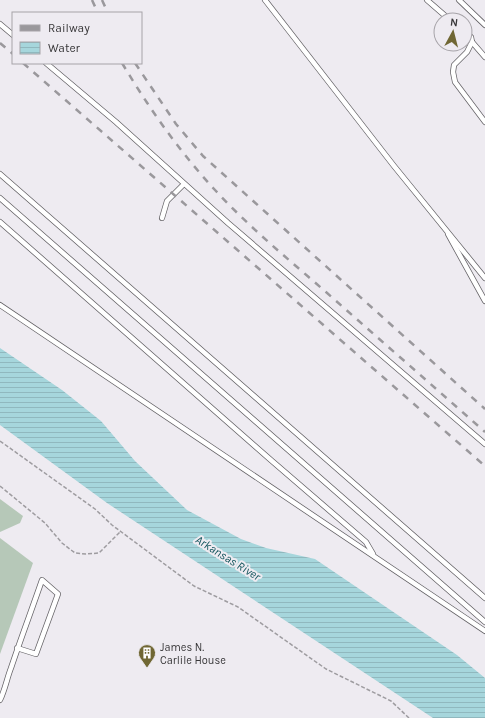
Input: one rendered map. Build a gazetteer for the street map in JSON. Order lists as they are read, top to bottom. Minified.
{"water":["Arkansas River"],"places":{"building":["James N. Carlile House"]},"legend":["Railway","Water"],"north":"top"}
